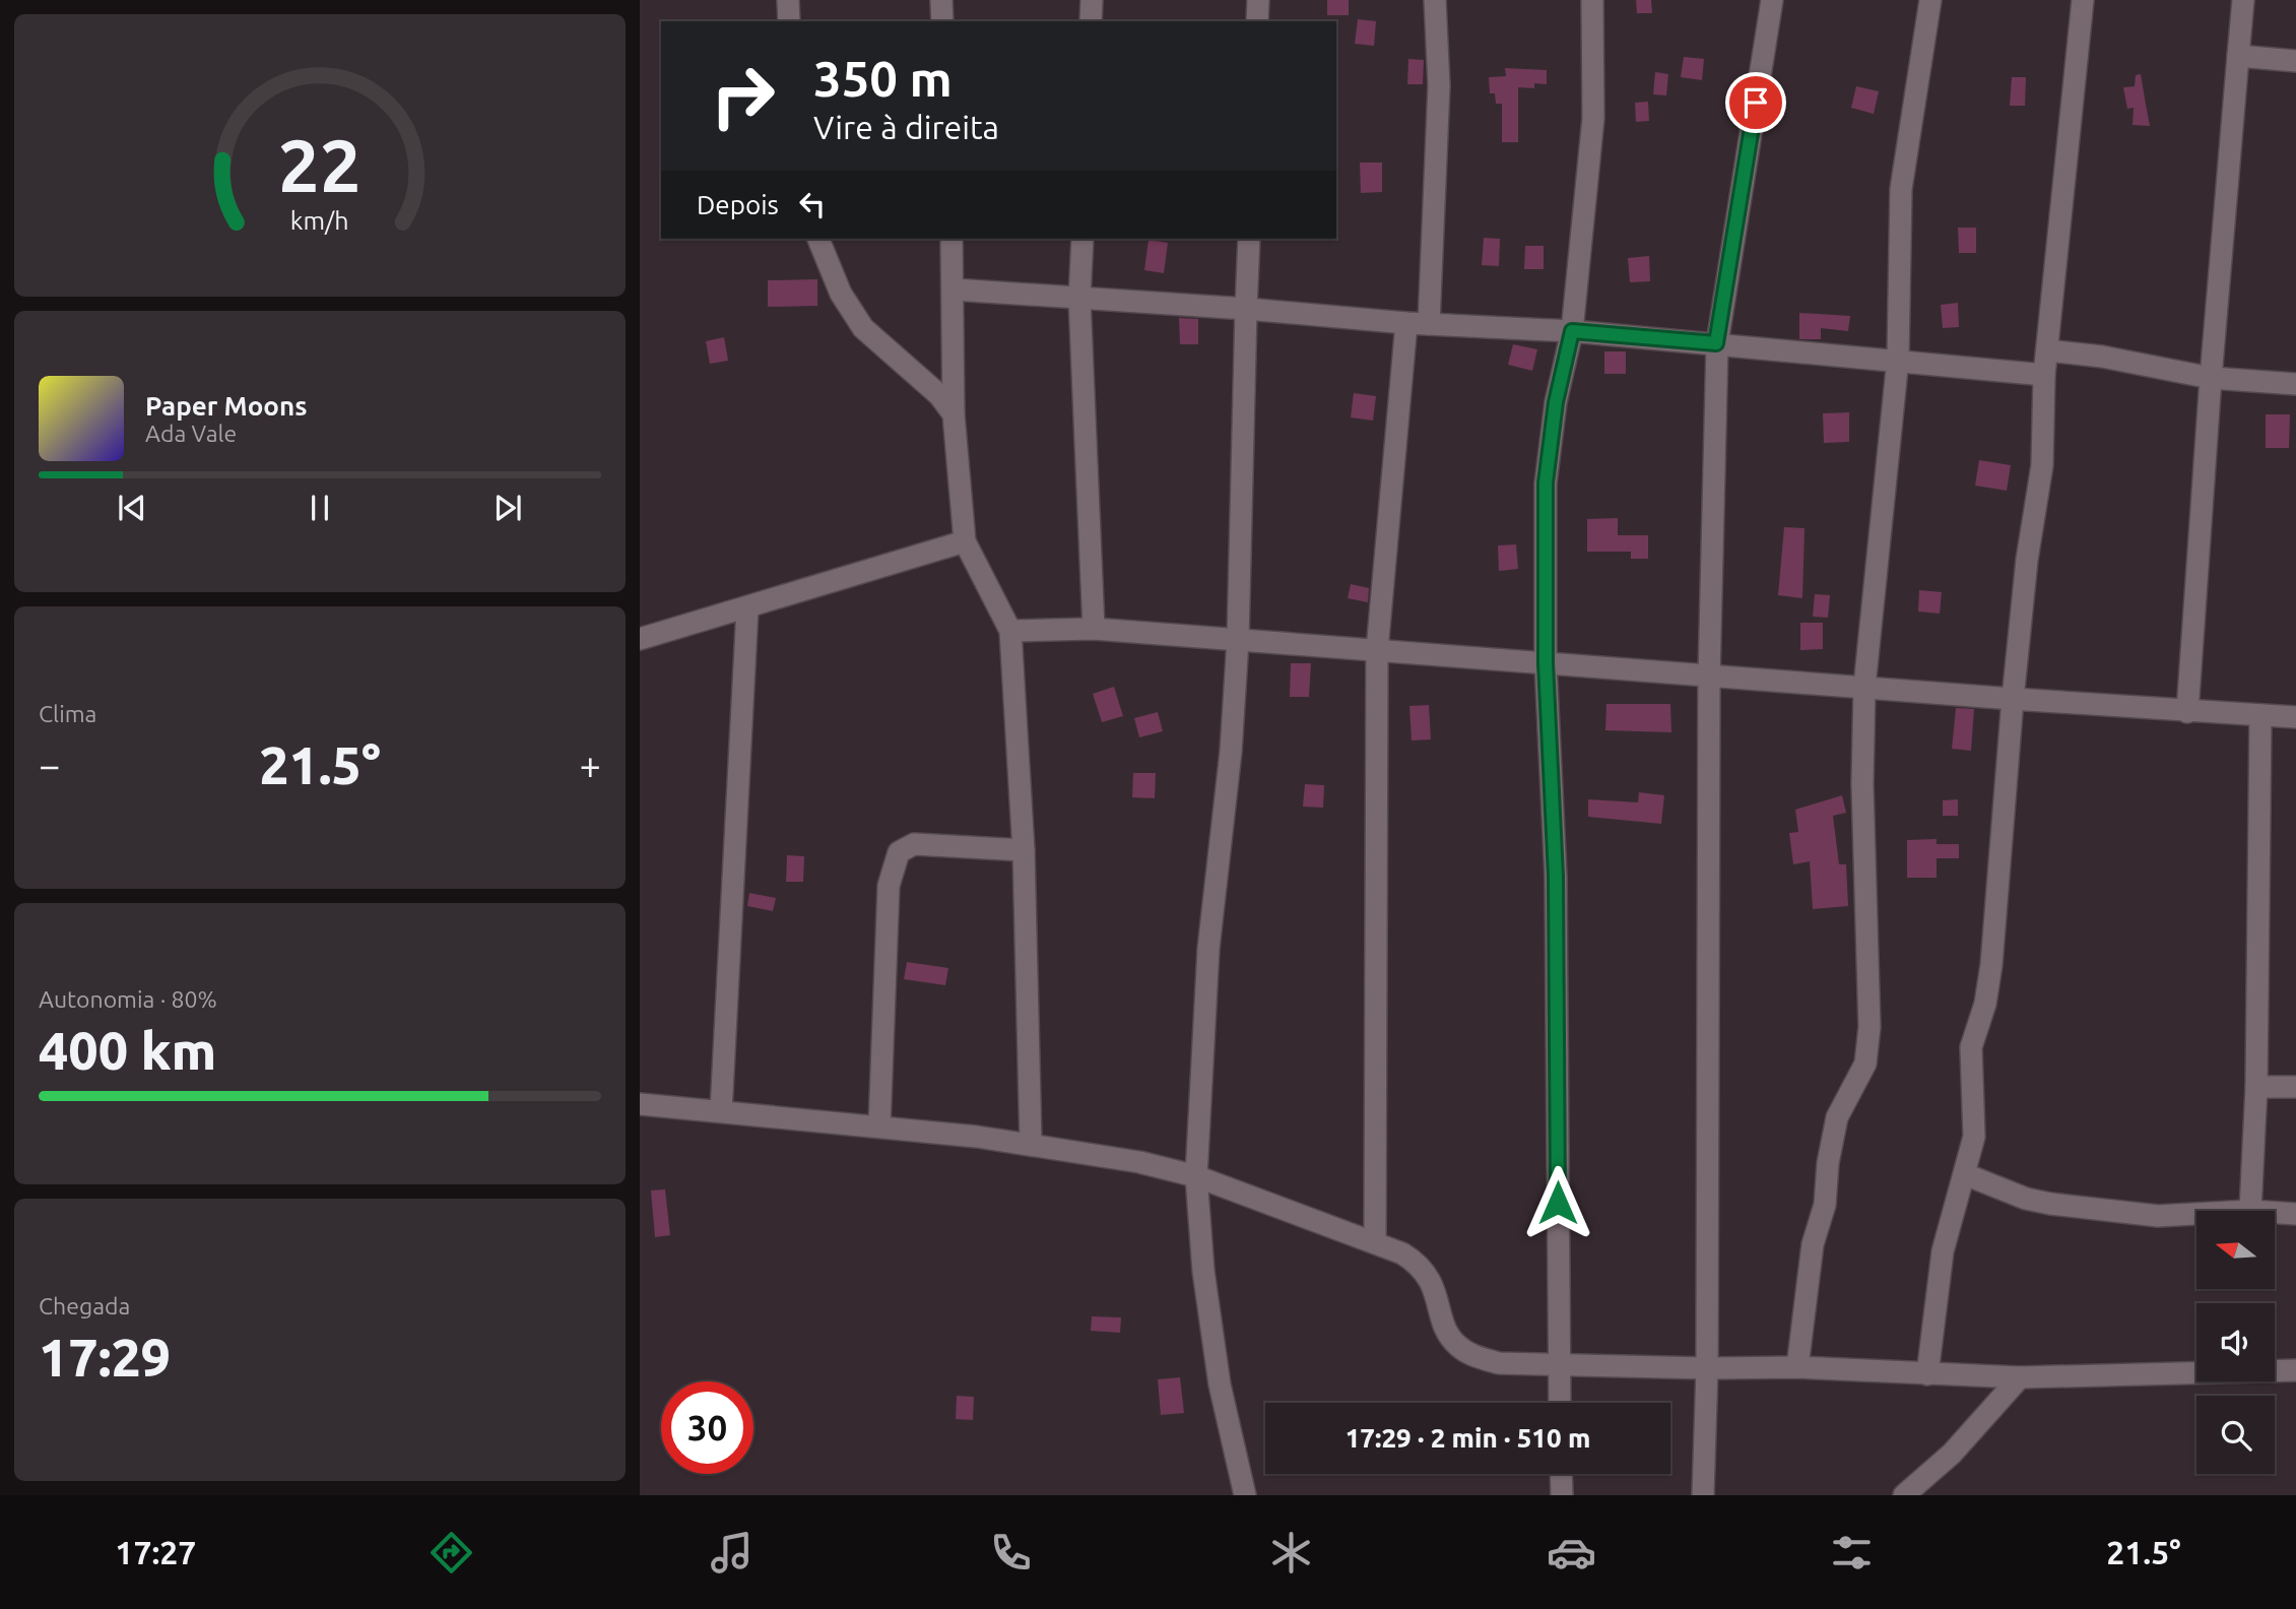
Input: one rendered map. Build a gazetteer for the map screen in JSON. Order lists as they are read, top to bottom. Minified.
{"north":"left","page":{"turn":["350 m","Vire à direita"],"then":"Depois","song":["Paper Moons","Ada Vale"],"tile":["Clima",["Autonomia · 80%","400 km"],["Chegada","17:29"]],"heat":["−","21.5°","+"],"limit":"30","trip":"17:29 · 2 min · 510 m","tabs":["17:27","21.5°"],"gauge":["22","km/h"]}}
